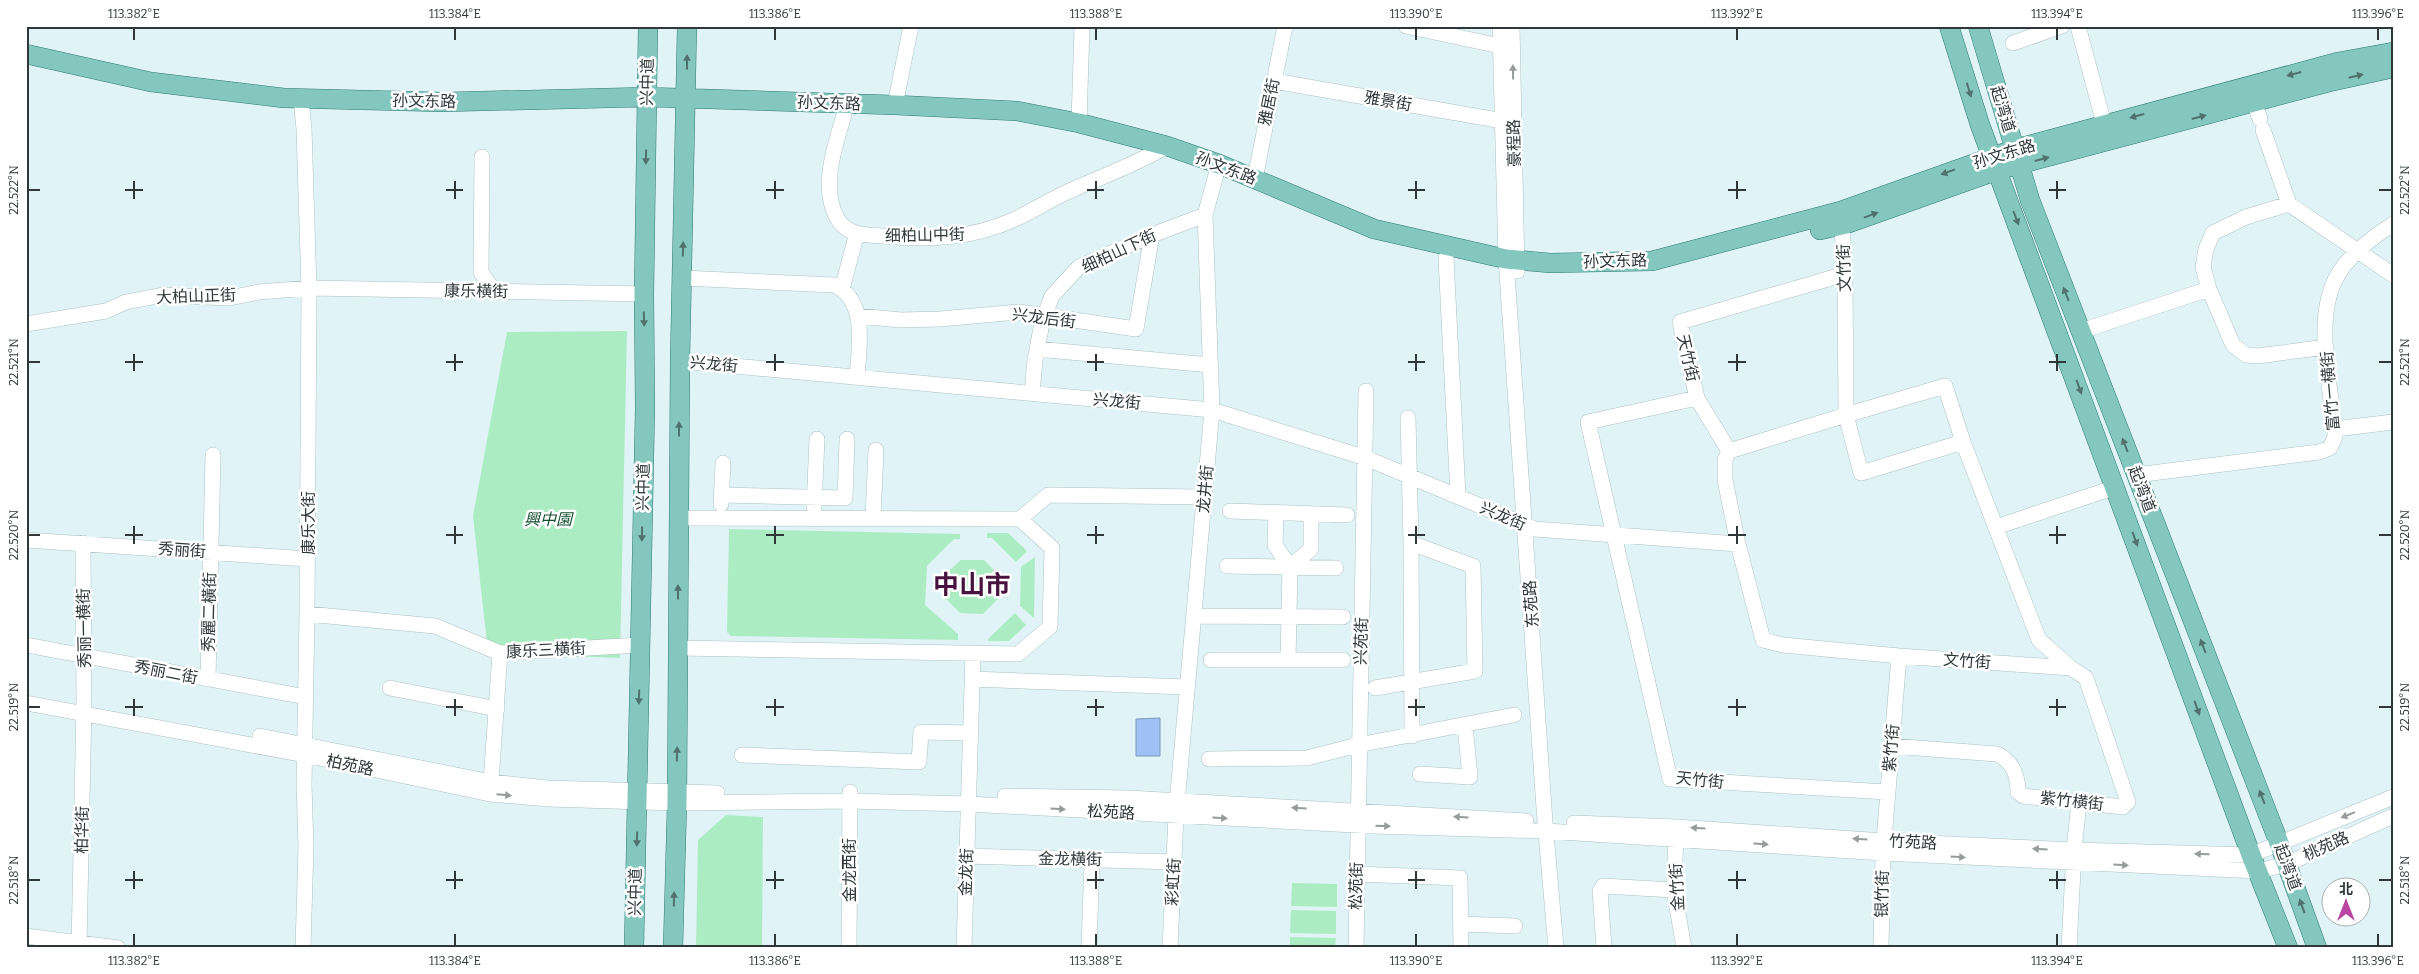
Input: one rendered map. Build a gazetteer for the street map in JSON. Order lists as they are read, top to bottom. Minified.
{"streets":{"main road":["兴中道","孙文东路","起湾道"],"street":["雅景街","雅居街","豪程路","细柏山中街","细柏山下街","文竹街","康乐横街","大柏山正街","兴龙后街","天竹街","兴龙街","富竹一横街","龙井街","康乐大街","秀丽街","东苑路","秀麗二橫街","秀丽一横街","兴苑街","康乐三横街","秀丽二街","紫竹街","柏苑路","紫竹横街","松苑路","柏华街","竹苑路","桃苑路","金龙横街","金龙西街","金龙街","彩虹街","松苑街","金竹街","银竹街"]},"crossings":[["兴中道","孙文东路"],["兴中道","康乐横街"],["兴中道","康乐三横街"],["兴中道","柏苑路"],["孙文东路","雅居街"],["孙文东路","起湾道"],["孙文东路","豪程路"],["孙文东路","细柏山中街"],["孙文东路","文竹街"],["孙文东路","龙井街"],["孙文东路","康乐大街"],["孙文东路","东苑路"],["雅景街","雅居街"],["雅景街","豪程路"],["起湾道","富竹一横街"],["起湾道","竹苑路"],["起湾道","桃苑路"],["豪程路","东苑路"],["细柏山下街","兴龙后街"],["细柏山下街","兴龙街"],["细柏山下街","龙井街"],["文竹街","天竹街"],["文竹街","紫竹街"],["文竹街","紫竹横街"],["康乐横街","大柏山正街"],["康乐横街","康乐大街"],["大柏山正街","康乐大街"],["天竹街","紫竹街"],["兴龙街","龙井街"],["兴龙街","东苑路"],["兴龙街","兴苑街"],["龙井街","松苑路"],["龙井街","彩虹街"],["康乐大街","秀丽街"],["康乐大街","康乐三横街"],["康乐大街","秀丽二街"],["康乐大街","柏苑路"],["秀丽街","秀麗二橫街"],["秀丽街","秀丽一横街"],["东苑路","松苑路"],["东苑路","竹苑路"],["秀麗二橫街","秀丽二街"],["秀丽一横街","秀丽二街"],["秀丽一横街","柏苑路"],["秀丽一横街","柏华街"],["兴苑街","松苑路"],["兴苑街","松苑街"],["紫竹街","紫竹横街"],["紫竹街","竹苑路"],["紫竹街","银竹街"],["柏苑路","松苑路"],["柏苑路","柏华街"],["松苑路","竹苑路"],["松苑路","金龙西街"],["松苑路","金龙街"],["松苑路","彩虹街"],["松苑路","松苑街"],["竹苑路","桃苑路"],["竹苑路","金竹街"],["竹苑路","银竹街"],["金龙横街","金龙街"],["金龙横街","彩虹街"]],"districts":["中山市"],"parks":["興中園"],"north":"top","coordinates":["113.382°E","113.384°E","113.386°E","113.388°E","113.390°E","113.392°E","113.394°E","113.396°E","22.522°N","22.521°N","22.520°N","22.519°N","22.518°N"]}
